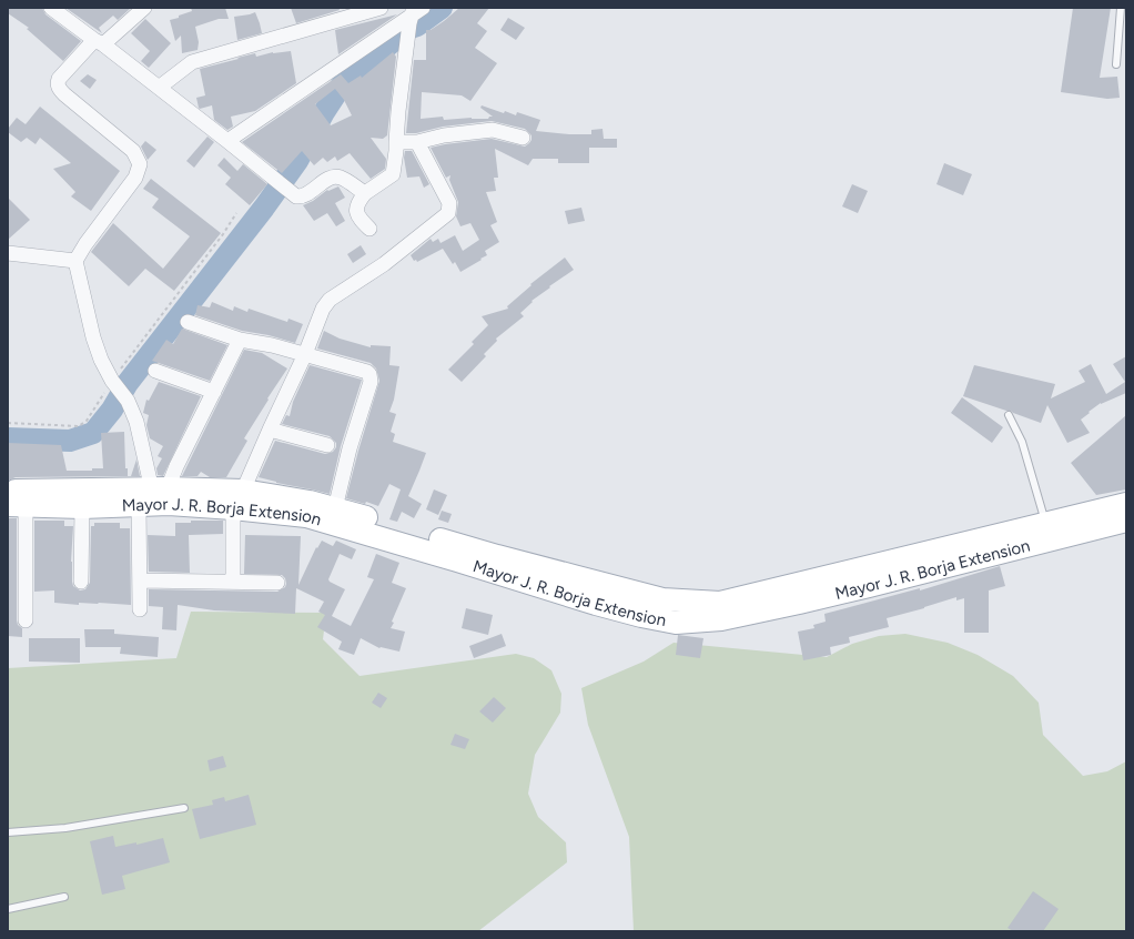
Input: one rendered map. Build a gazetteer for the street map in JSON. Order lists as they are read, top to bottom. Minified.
{"streets":{"main road":["Mayor J. R. Borja Extension"]}}
